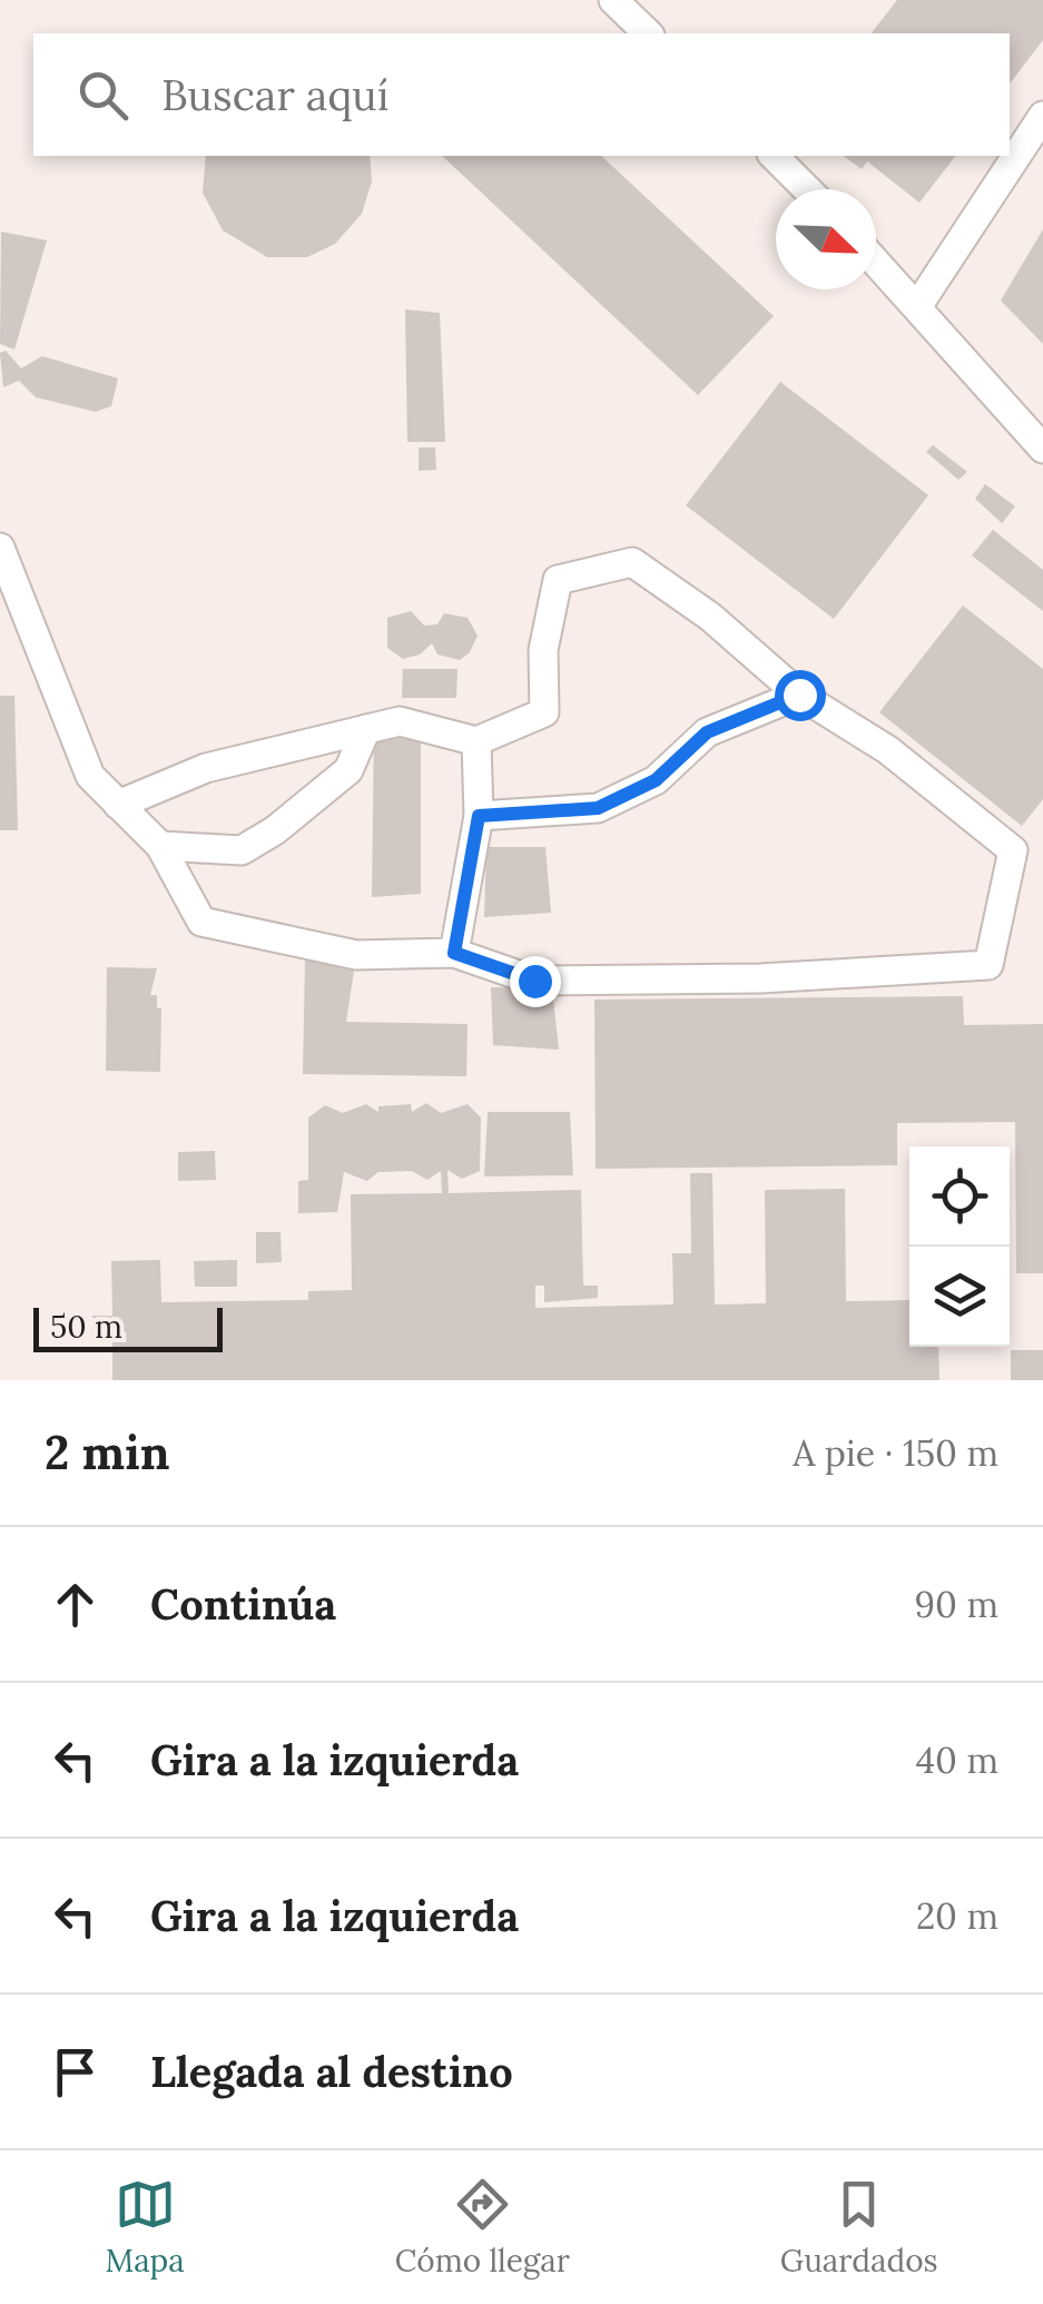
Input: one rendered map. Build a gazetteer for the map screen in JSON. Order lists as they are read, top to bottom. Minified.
{"scale_bar":"50 m","north":"bottom right","page":{"search":"Buscar aquí","scale":"50 m","heading":["2 min","A pie · 150 m"],"list":[["Continúa","90 m"],["Gira a la izquierda","40 m"],["Gira a la izquierda","20 m"],"Llegada al destino"],"nav":["Mapa","Cómo llegar","Guardados"]}}
